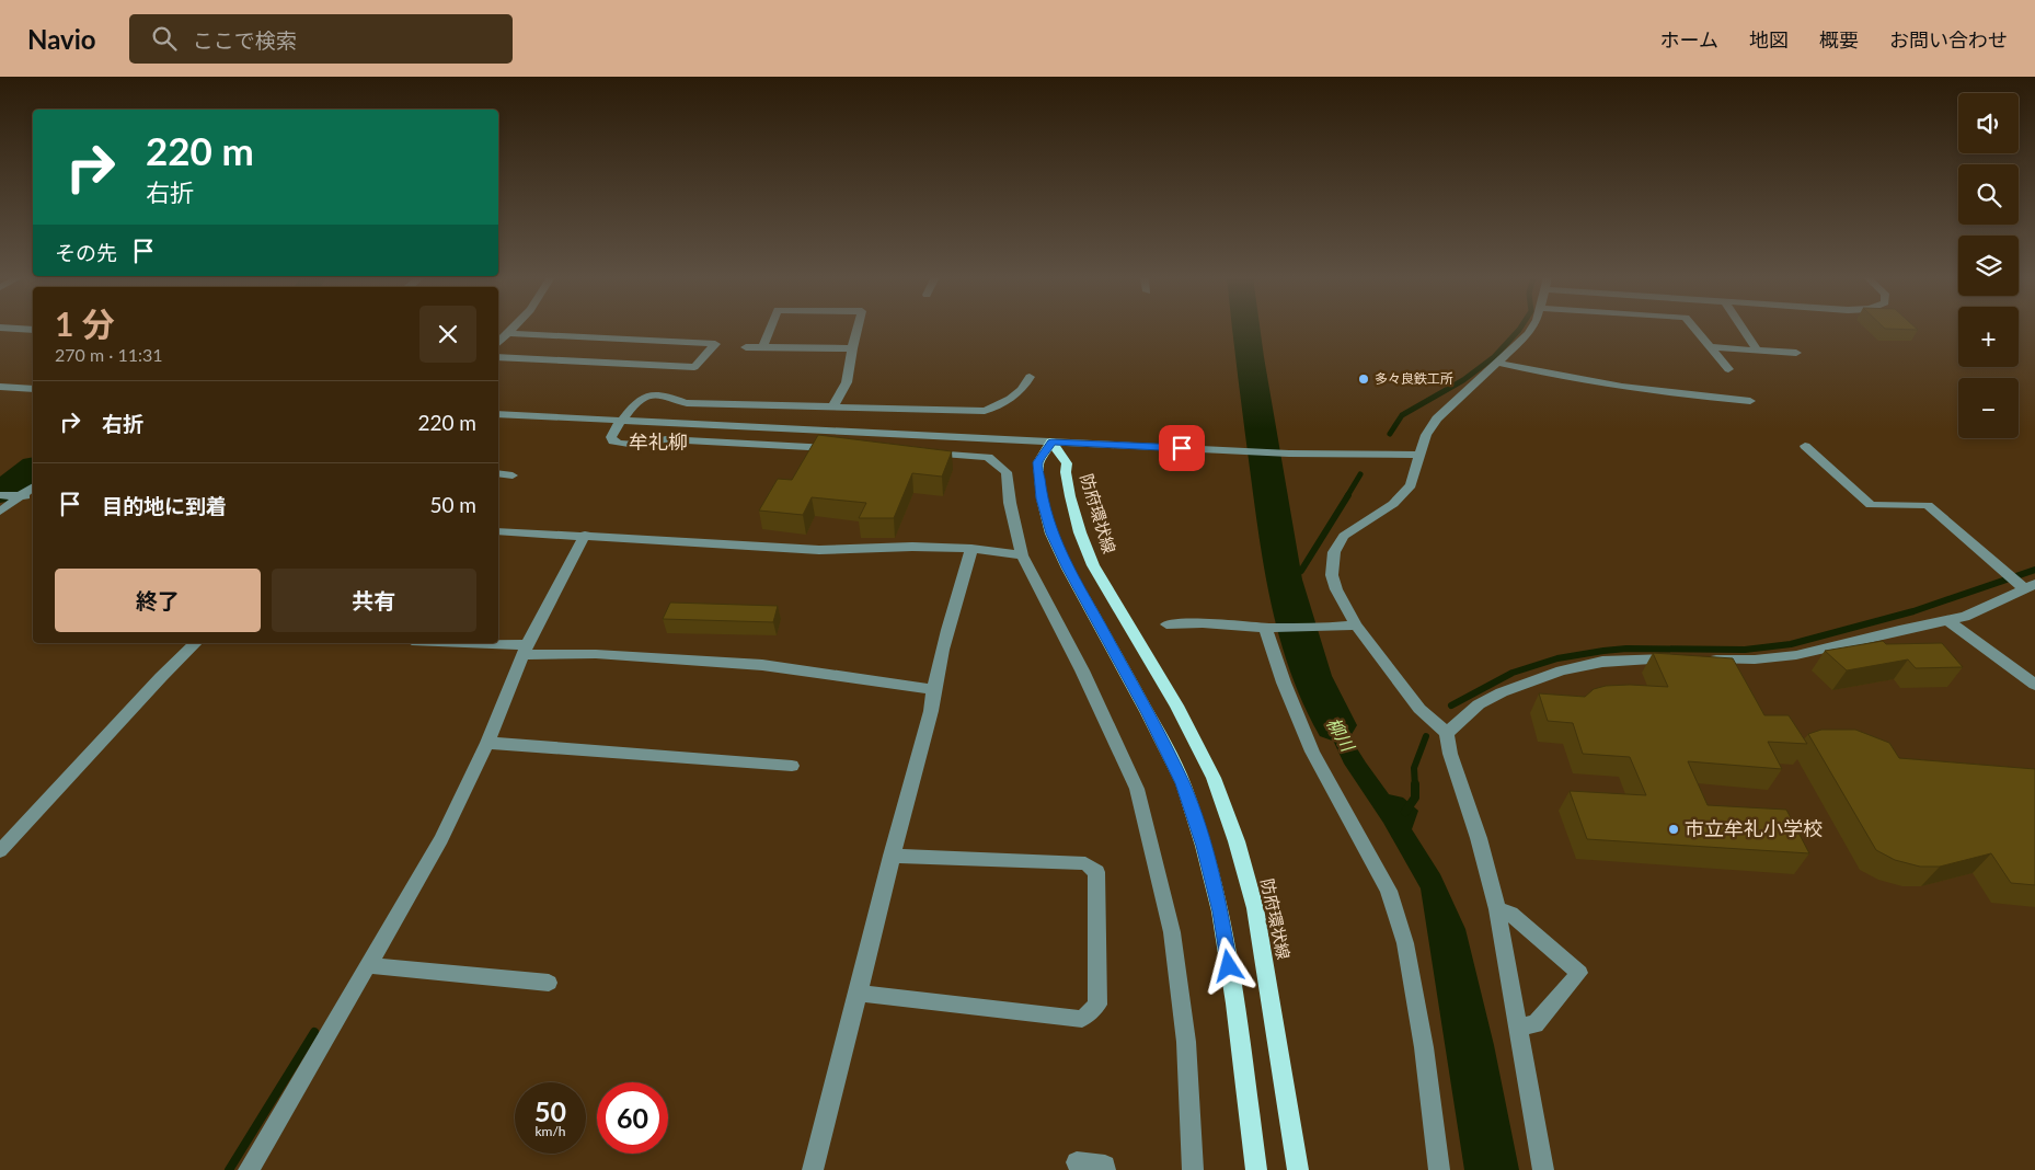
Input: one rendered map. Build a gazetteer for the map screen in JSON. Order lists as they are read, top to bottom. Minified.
{"streets":{"main road":["防府環状線"]},"districts":["牟礼柳"],"water":["柳川"],"places":["多々良鉄工所","市立牟礼小学校"],"page":{"header":"Navio","search":"ここで検索","nav":["ホーム","地図","概要","お問い合わせ"],"map_buttons":["+","−"],"turn":["220 m","右折"],"then":"その先","heading":["1 分","270 m · 11:31"],"list":[{"name":"右折","value":"220 m"},{"name":"目的地に到着","value":"50 m"}],"buttons":["終了","共有"],"speed":"50 km/h","limit":"60"}}
